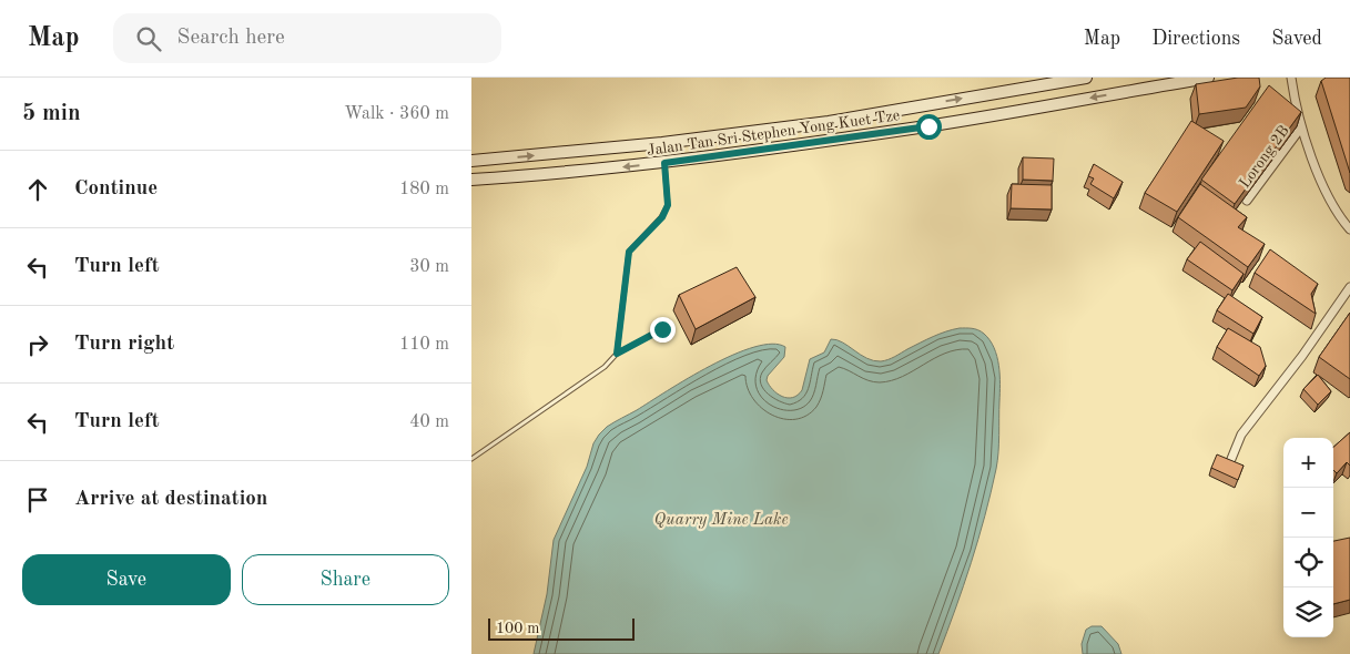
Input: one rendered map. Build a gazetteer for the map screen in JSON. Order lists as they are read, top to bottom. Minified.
{"streets":{"main road":["Jalan Tan Sri Stephen Yong Kuet Tze"],"street":["Lorong 2B"]},"water":["Quarry Mine Lake"],"scale_bar":"100 m","page":{"header":"Map","search":"Search here","nav":["Map","Directions","Saved"],"heading":["5 min","Walk · 360 m"],"list":[["Continue","180 m"],["Turn left","30 m"],["Turn right","110 m"],["Turn left","40 m"],"Arrive at destination"],"map_buttons":["+","−"],"buttons":["Save","Share"],"scale":"100 m"}}
